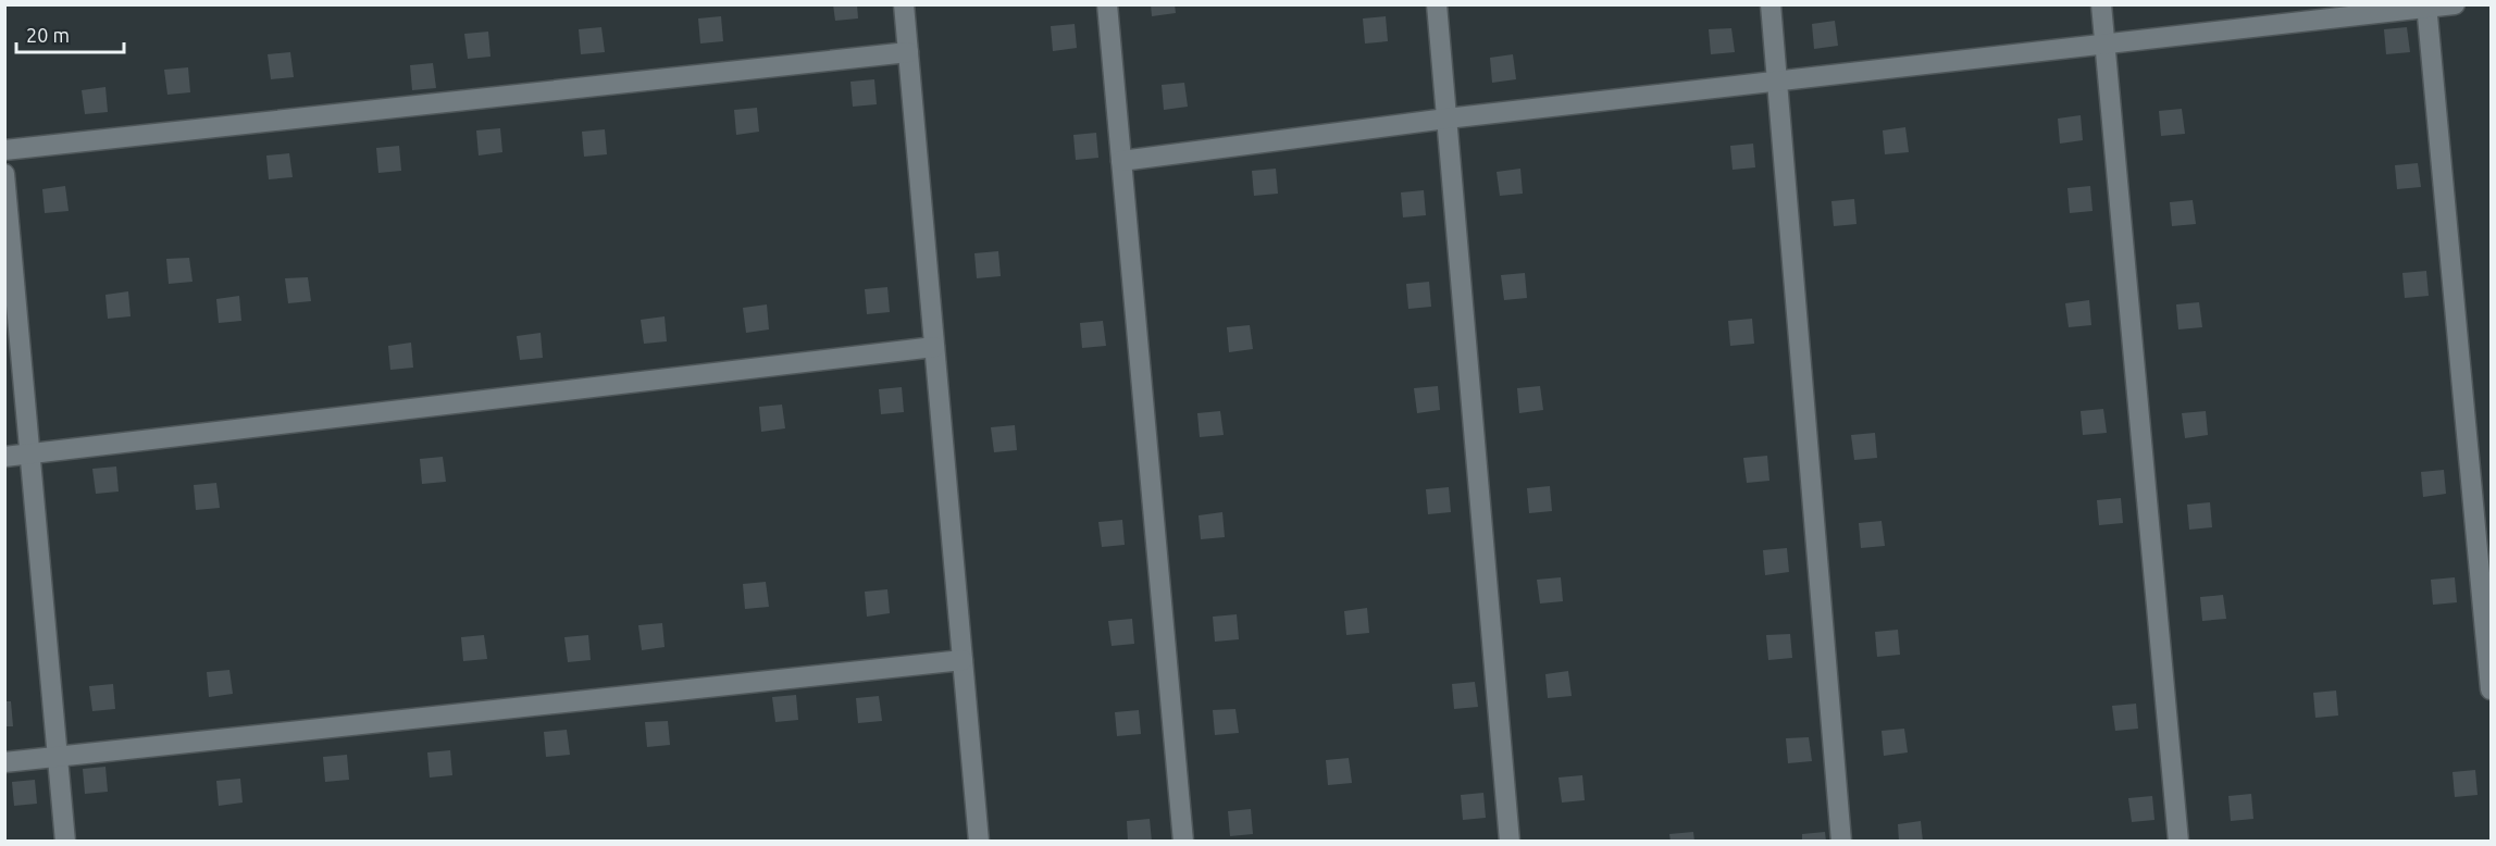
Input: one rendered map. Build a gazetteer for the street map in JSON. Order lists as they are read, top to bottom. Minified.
{"scale_bar":"20 m"}
